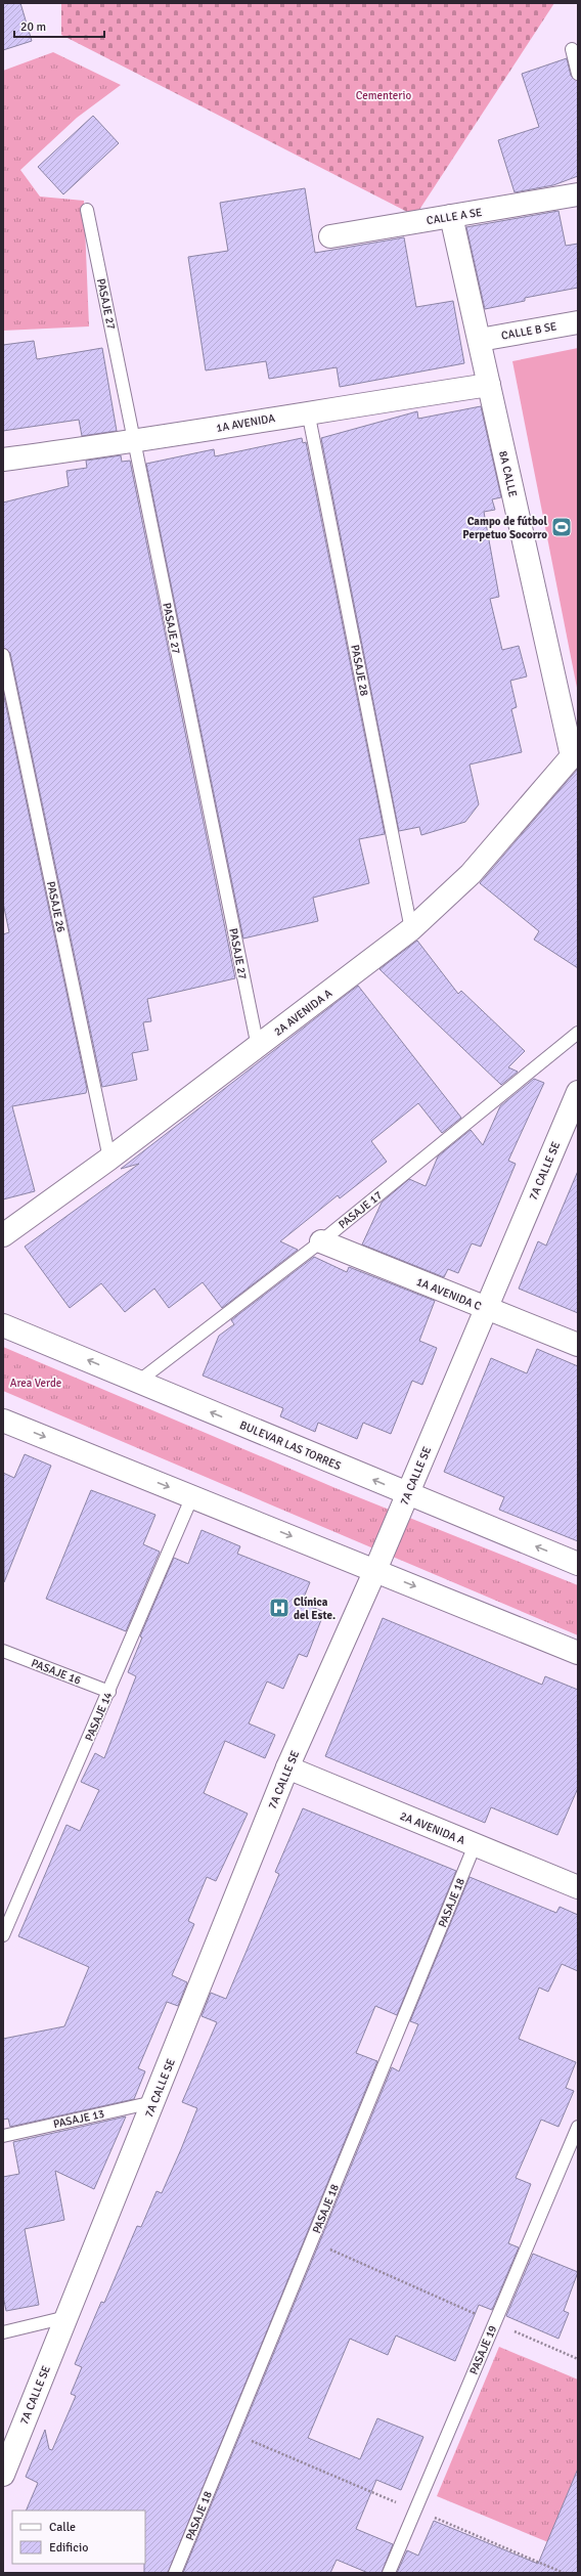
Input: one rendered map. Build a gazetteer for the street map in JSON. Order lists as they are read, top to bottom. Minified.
{"streets":{"street":["CALLE A SE","CALLE B SE","1A AVENIDA","8A CALLE","2A AVENIDA A","7A CALLE SE","1A AVENIDA C","BULEVAR LAS TORRES"],"lane":["PASAJE 27","PASAJE 28","PASAJE 26","PASAJE 17","PASAJE 16","PASAJE 14","PASAJE 18","PASAJE 13","PASAJE 19"]},"crossings":[["CALLE A SE","8A CALLE"],["PASAJE 27","1A AVENIDA"],["PASAJE 27","2A AVENIDA A"],["CALLE B SE","8A CALLE"],["1A AVENIDA","8A CALLE"],["1A AVENIDA","PASAJE 28"],["8A CALLE","2A AVENIDA A"],["PASAJE 28","2A AVENIDA A"],["PASAJE 26","2A AVENIDA A"],["2A AVENIDA A","7A CALLE SE"],["2A AVENIDA A","PASAJE 18"],["7A CALLE SE","1A AVENIDA C"],["7A CALLE SE","BULEVAR LAS TORRES"],["7A CALLE SE","PASAJE 13"],["PASAJE 17","1A AVENIDA C"],["PASAJE 17","BULEVAR LAS TORRES"],["PASAJE 16","PASAJE 14"]],"parks":["Cementerio","Area Verde"],"places":{"sports":["Campo de fútbol Perpetuo Socorro"],"hospital":["Clínica del Este."]},"legend":["Calle","Edificio"],"scale_bar":"20 m"}
